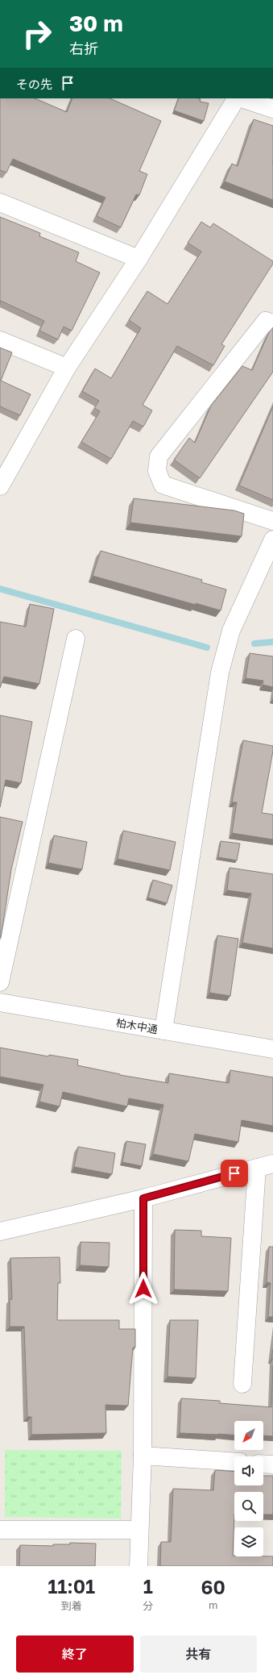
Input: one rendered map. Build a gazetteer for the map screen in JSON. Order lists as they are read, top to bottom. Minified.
{"streets":{"street":["柏木中通"]},"north":"bottom left","page":{"turn":["30 m","右折"],"then":"その先","eta":["11:01","到着","1","分","60","m"],"buttons":["終了","共有"]}}
